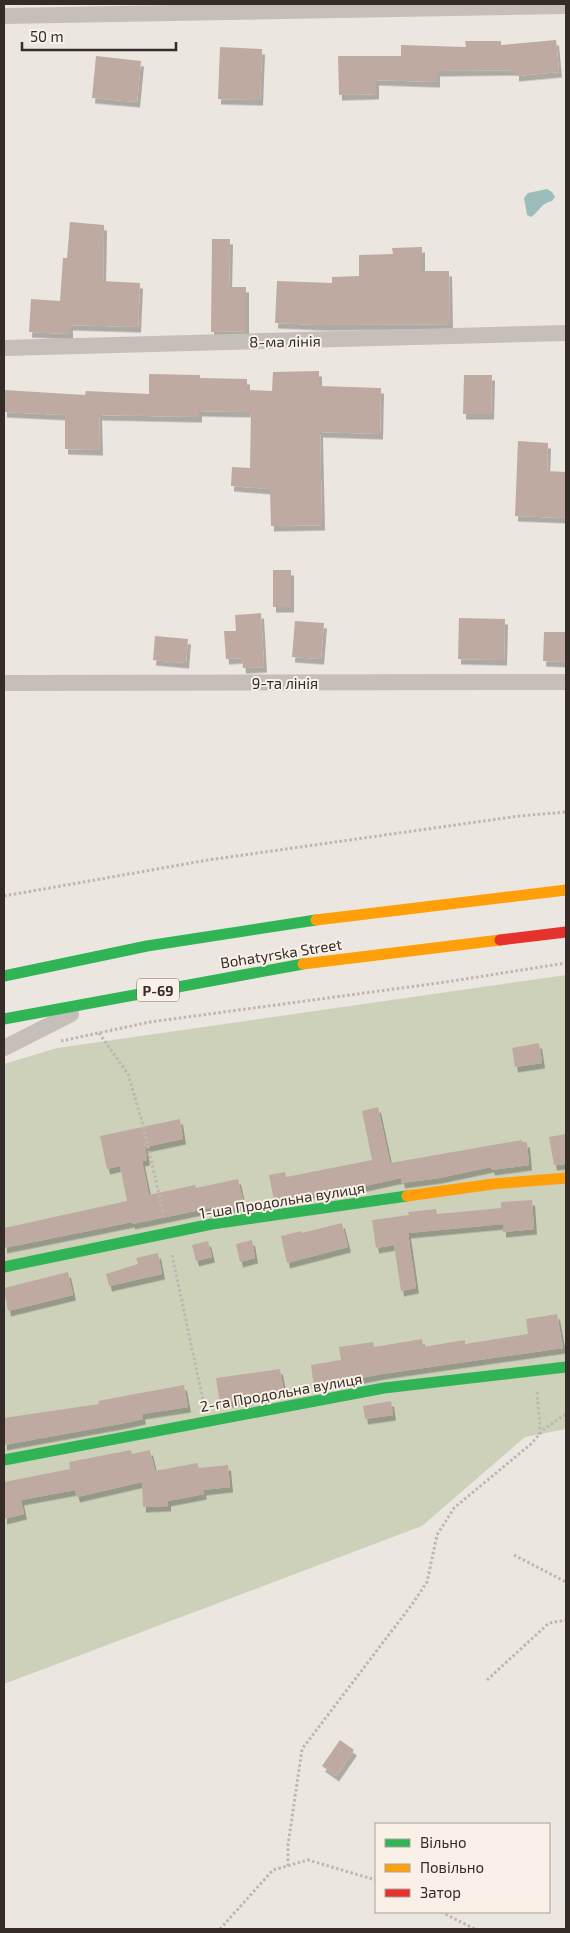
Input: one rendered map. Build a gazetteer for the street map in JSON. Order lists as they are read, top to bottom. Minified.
{"streets":{"main road":["Bohatyrska Street","Р-69","1-ша Продольна вулиця","2-га Продольна вулиця"],"street":["8-ма лінія","9-та лінія"]},"legend":["Вільно","Повільно","Затор"],"scale_bar":"50 m"}
